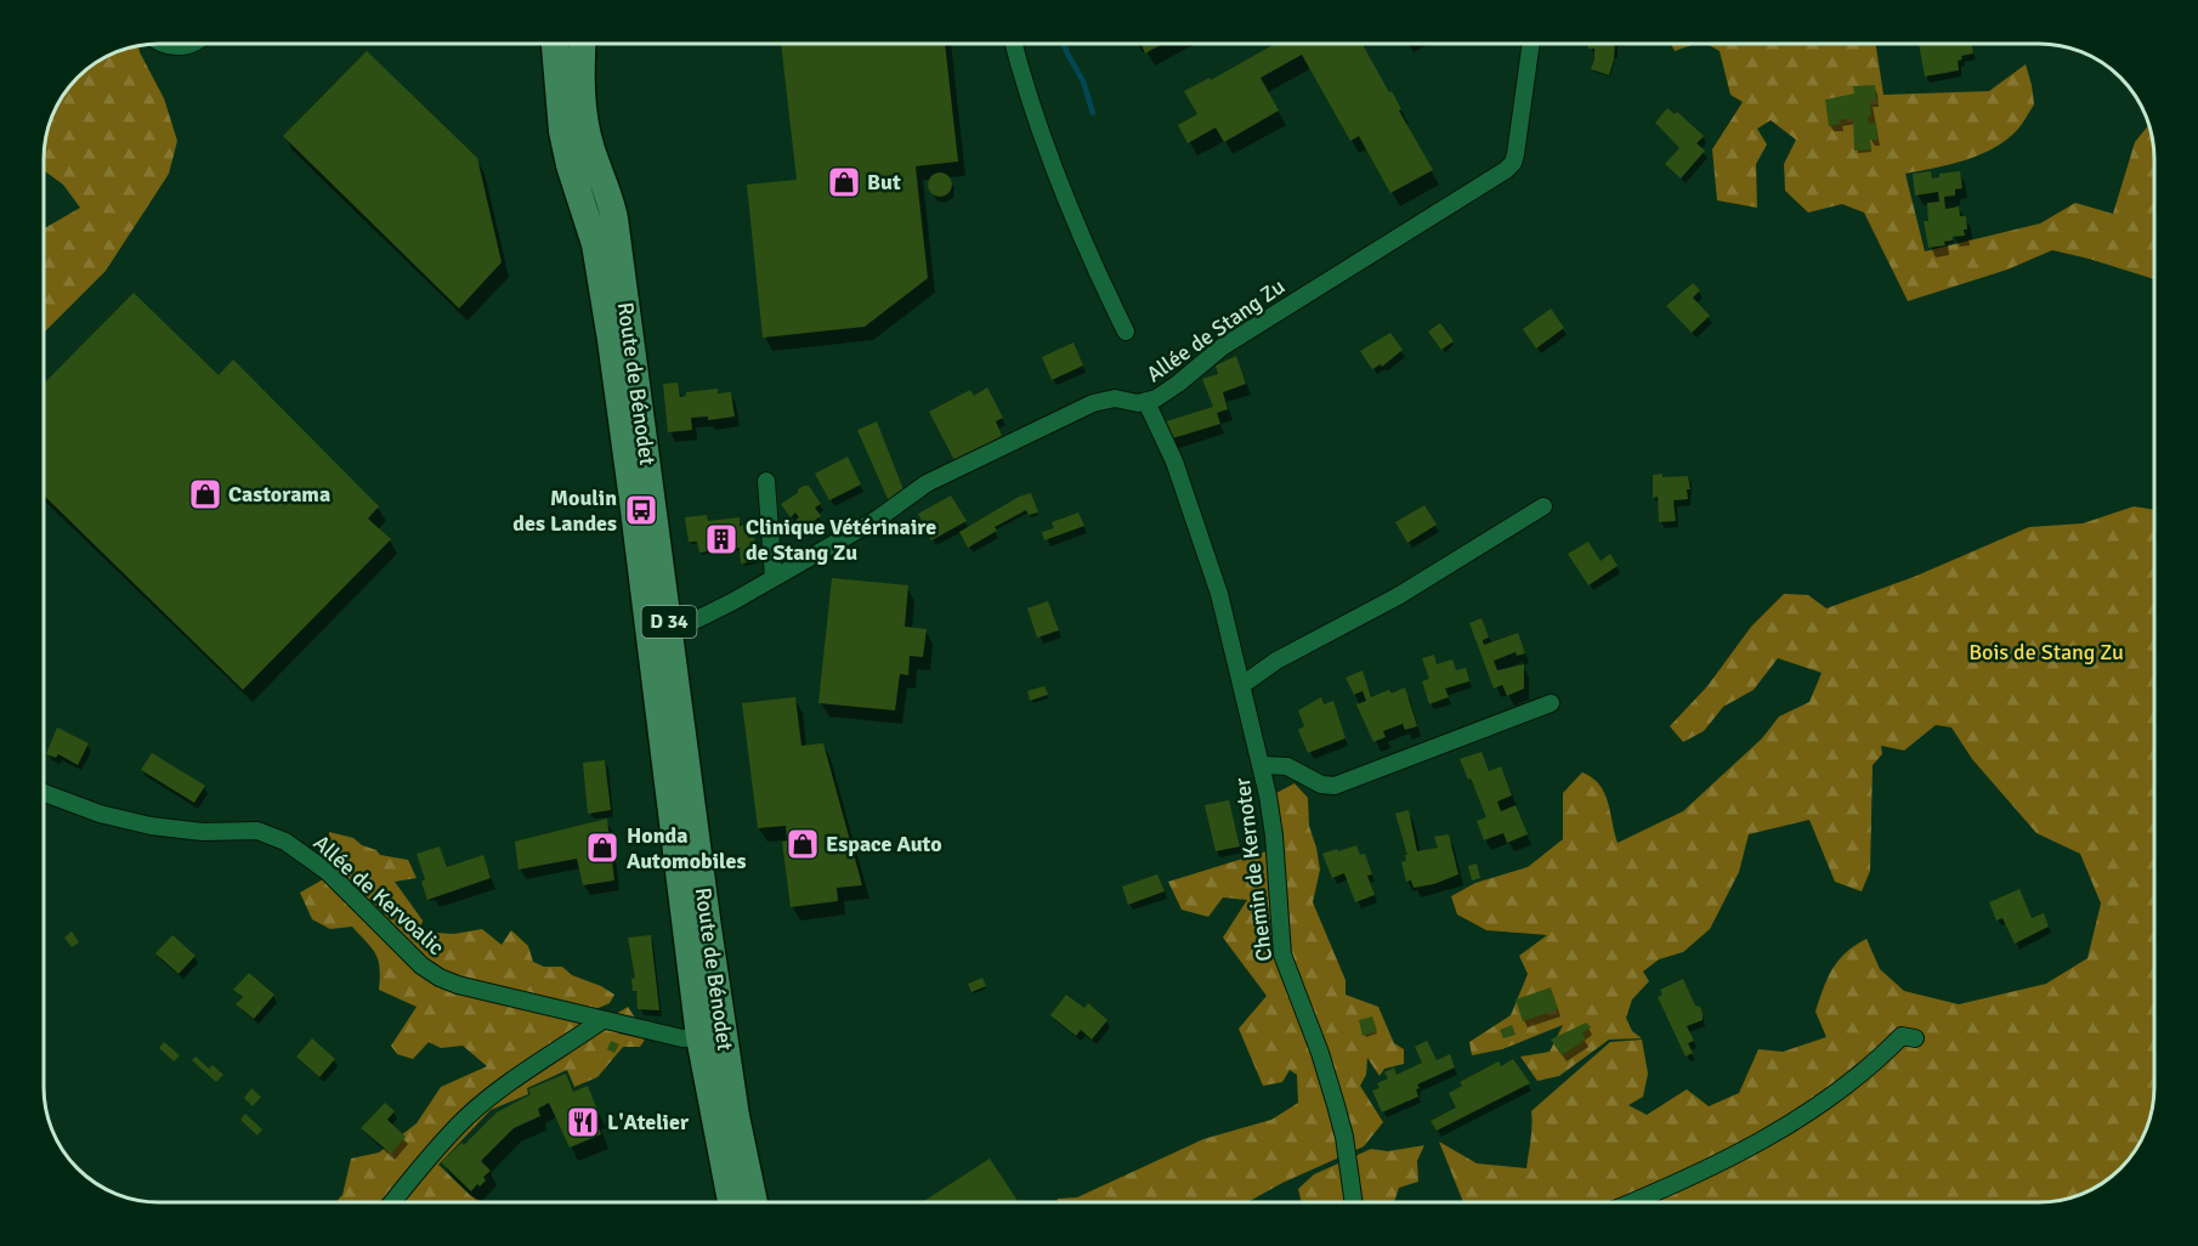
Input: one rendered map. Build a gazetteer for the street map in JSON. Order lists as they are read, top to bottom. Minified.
{"streets":{"main road":["Route de Bénodet","D 34"],"street":["Allée de Stang Zu","Chemin de Kernoter","Allée de Kervoalic"]},"crossings":[["Allée de Stang Zu","Route de Bénodet"],["Allée de Stang Zu","Chemin de Kernoter"],["Route de Bénodet","Allée de Kervoalic"]],"parks":["Bois de Stang Zu"],"places":{"shop":["But","Castorama","Espace Auto","Honda Automobiles"],"bus stop":["Moulin des Landes"],"building":["Clinique Vétérinaire de Stang Zu"],"restaurant":["L'Atelier"]}}
